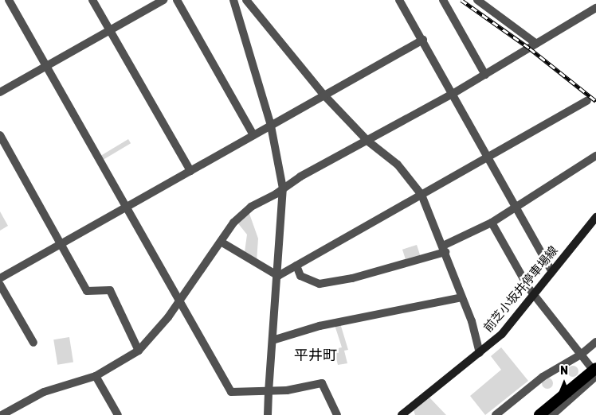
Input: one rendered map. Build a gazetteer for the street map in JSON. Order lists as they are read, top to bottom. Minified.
{"streets":{"main road":["前芝小坂井停車場線"]},"districts":["平井町"],"north":"top"}
